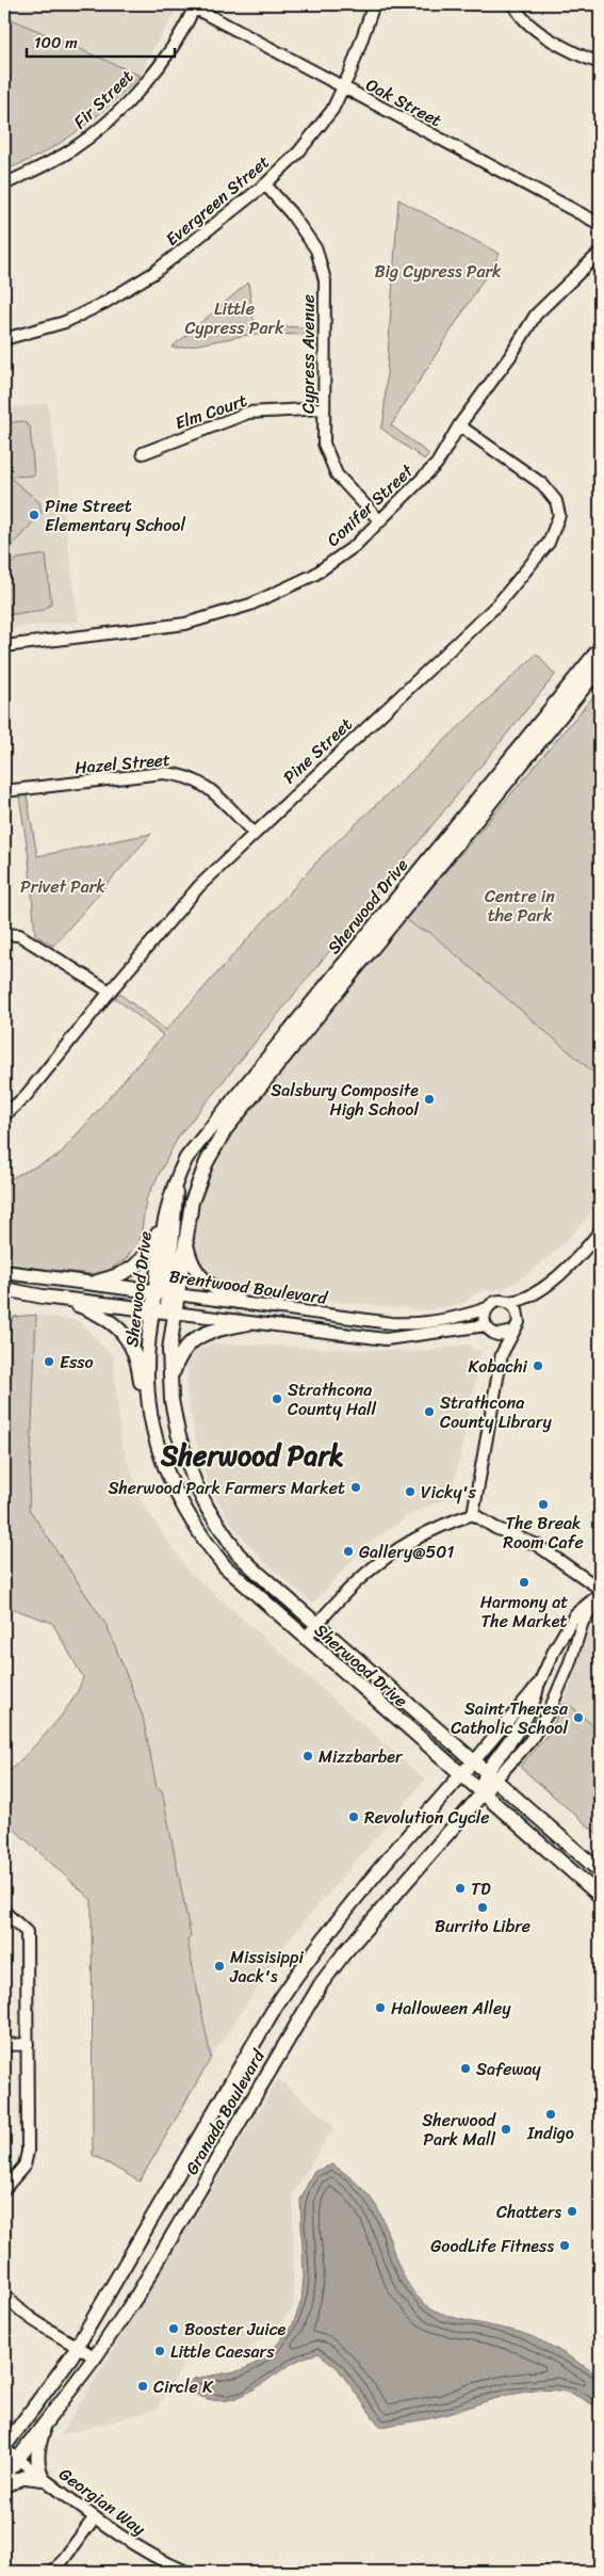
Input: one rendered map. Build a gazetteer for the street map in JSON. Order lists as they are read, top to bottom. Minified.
{"streets":{"main road":["Sherwood Drive","Brentwood Boulevard","Granada Boulevard"],"street":["Fir Street","Oak Street","Evergreen Street","Cypress Avenue","Elm Court","Conifer Street","Pine Street","Hazel Street","Georgian Way"]},"crossings":[["Fir Street","Oak Street"],["Oak Street","Evergreen Street"],["Evergreen Street","Cypress Avenue"],["Cypress Avenue","Elm Court"],["Cypress Avenue","Conifer Street"],["Conifer Street","Pine Street"],["Pine Street","Hazel Street"],["Sherwood Drive","Brentwood Boulevard"],["Sherwood Drive","Granada Boulevard"],["Granada Boulevard","Georgian Way"]],"districts":["Sherwood Park"],"parks":["Big Cypress Park","Little Cypress Park","Privet Park","Centre in the Park"],"places":["Pine Street Elementary School","Salsbury Composite High School","Esso","Kobachi","Strathcona County Hall","Strathcona County Library","Sherwood Park Farmers Market","Vicky's","The Break Room Cafe","Gallery@501","Harmony at The Market","Saint Theresa Catholic School","Mizzbarber","Revolution Cycle","TD","Burrito Libre","Missisippi Jack's","Halloween Alley","Safeway","Indigo","Sherwood Park Mall","Chatters","GoodLife Fitness","Booster Juice","Little Caesars","Circle K"],"scale_bar":"100 m"}
